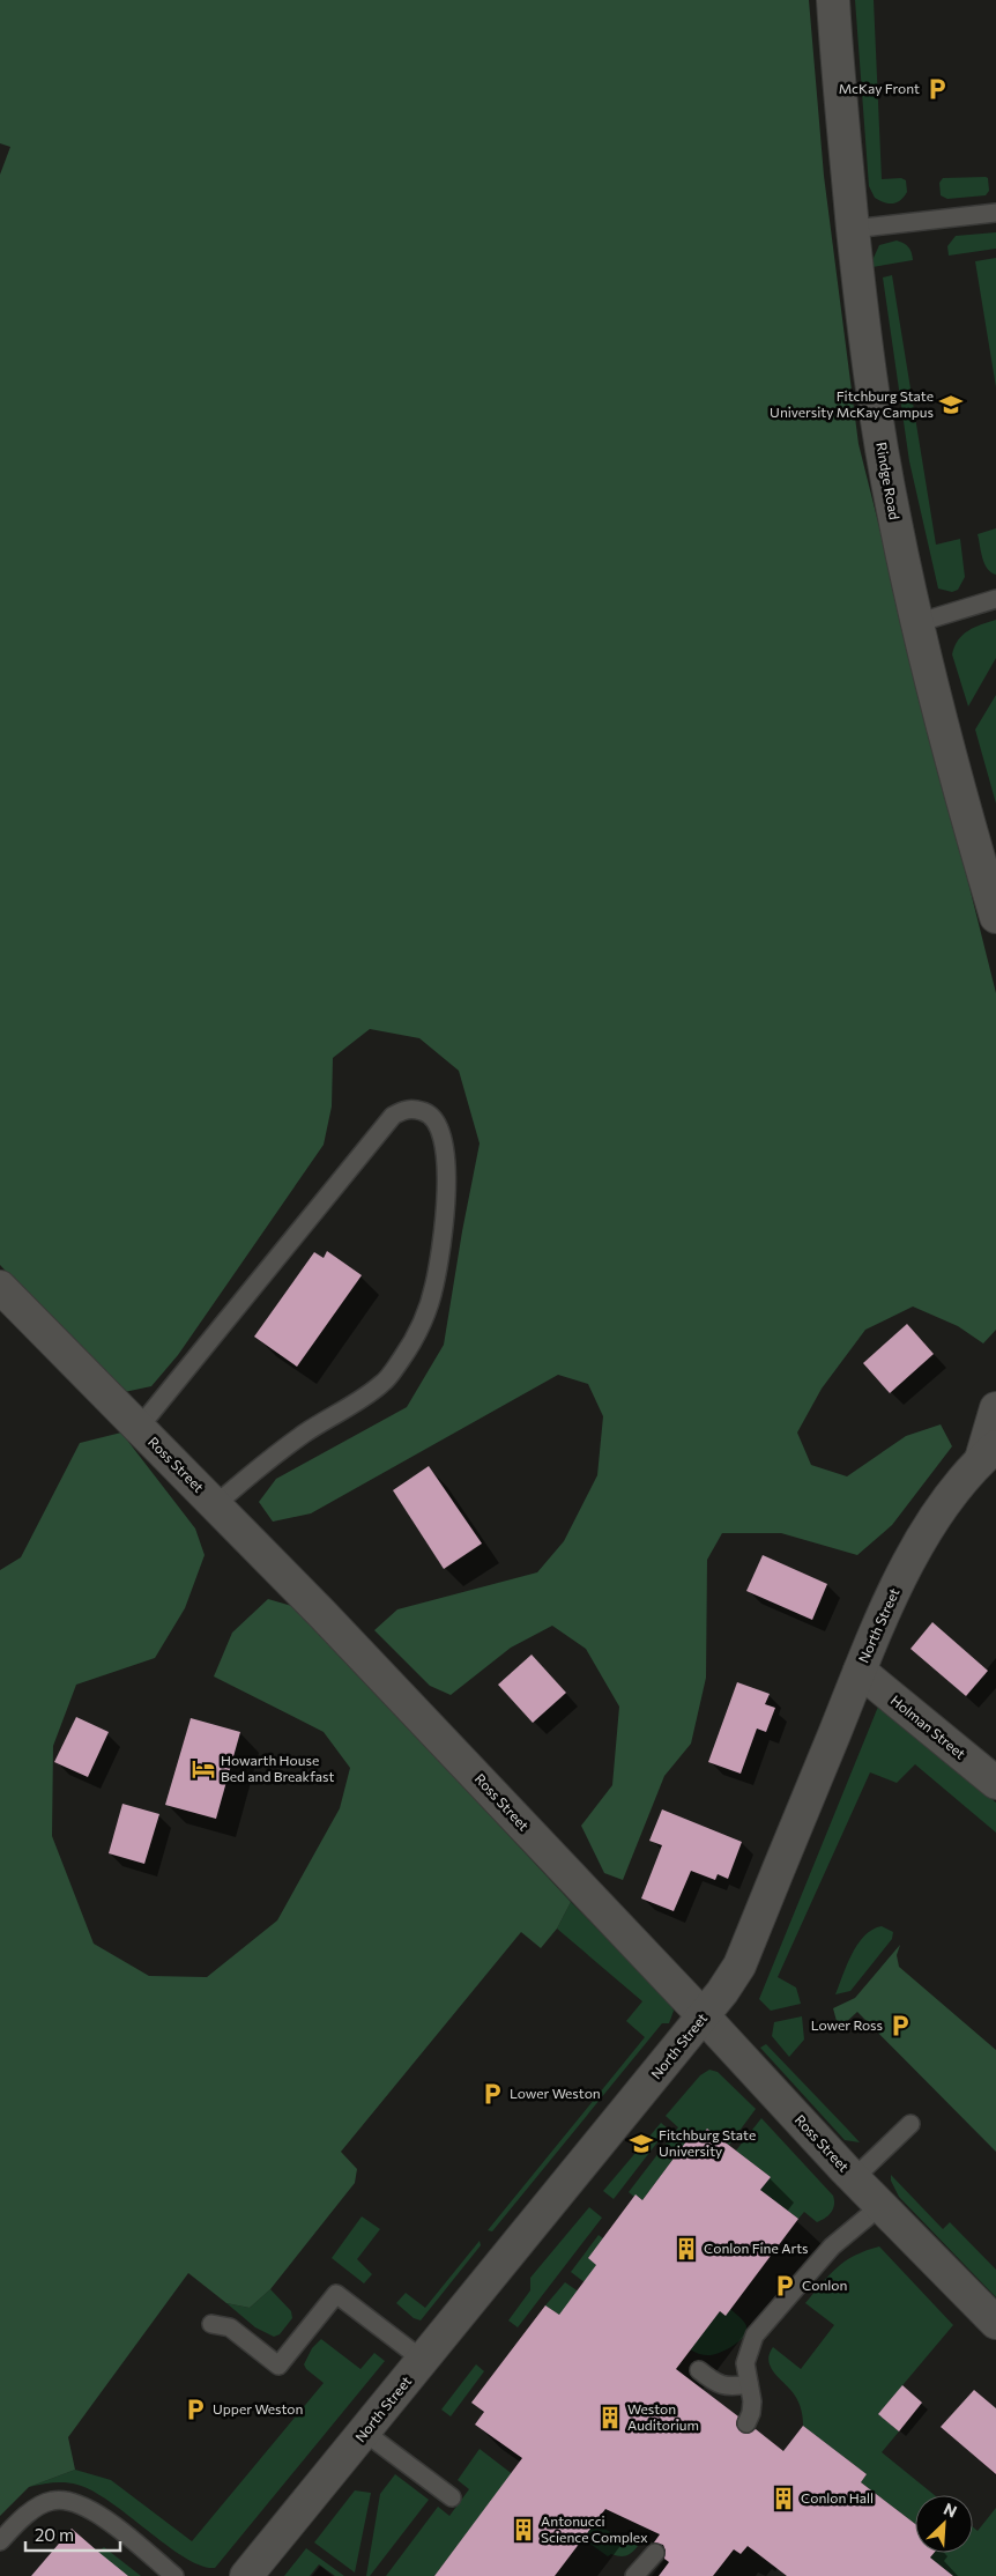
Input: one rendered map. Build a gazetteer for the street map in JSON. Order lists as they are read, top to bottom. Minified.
{"streets":{"street":["Rindge Road","Ross Street","North Street","Holman Street"]},"crossings":[["Ross Street","North Street"],["North Street","Holman Street"]],"places":{"parking":["McKay Front","Lower Ross","Lower Weston","Conlon","Upper Weston"],"school or university":["Fitchburg State University McKay Campus","Fitchburg State University"],"hotel":["Howarth House Bed and Breakfast"],"building":["Conlon Fine Arts","Weston Auditorium","Conlon Hall","Antonucci Science Complex"]},"scale_bar":"20 m","north":"top right"}
